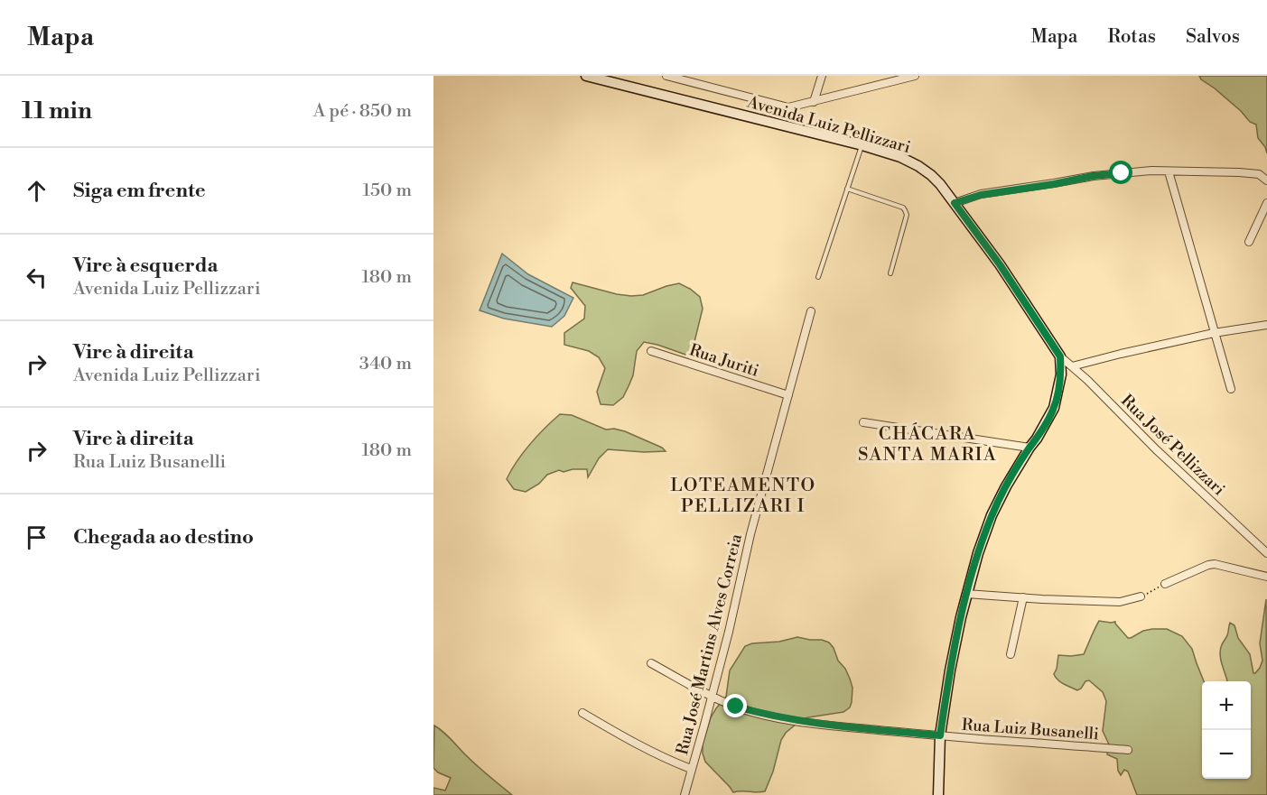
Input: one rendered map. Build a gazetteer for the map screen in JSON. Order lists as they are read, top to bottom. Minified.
{"streets":{"main road":["Avenida Luiz Pellizzari"],"street":["Rua Juriti","Rua José Pellizzari","Rua José Martins Alves Correia","Rua Luiz Busanelli"]},"crossings":[["Avenida Luiz Pellizzari","Rua José Pellizzari"],["Rua Juriti","Rua José Martins Alves Correia"],["Rua José Martins Alves Correia","Rua Luiz Busanelli"]],"districts":["CHÁCARA SANTA MARIA","LOTEAMENTO PELLIZARI I"],"page":{"header":"Mapa","nav":["Mapa","Rotas","Salvos"],"heading":["11 min","A pé · 850 m"],"list":[["Siga em frente","150 m"],["Vire à esquerda","Avenida Luiz Pellizzari","180 m"],["Vire à direita","Avenida Luiz Pellizzari","340 m"],["Vire à direita","Rua Luiz Busanelli","180 m"],"Chegada ao destino"],"map_buttons":["+","−"]}}
